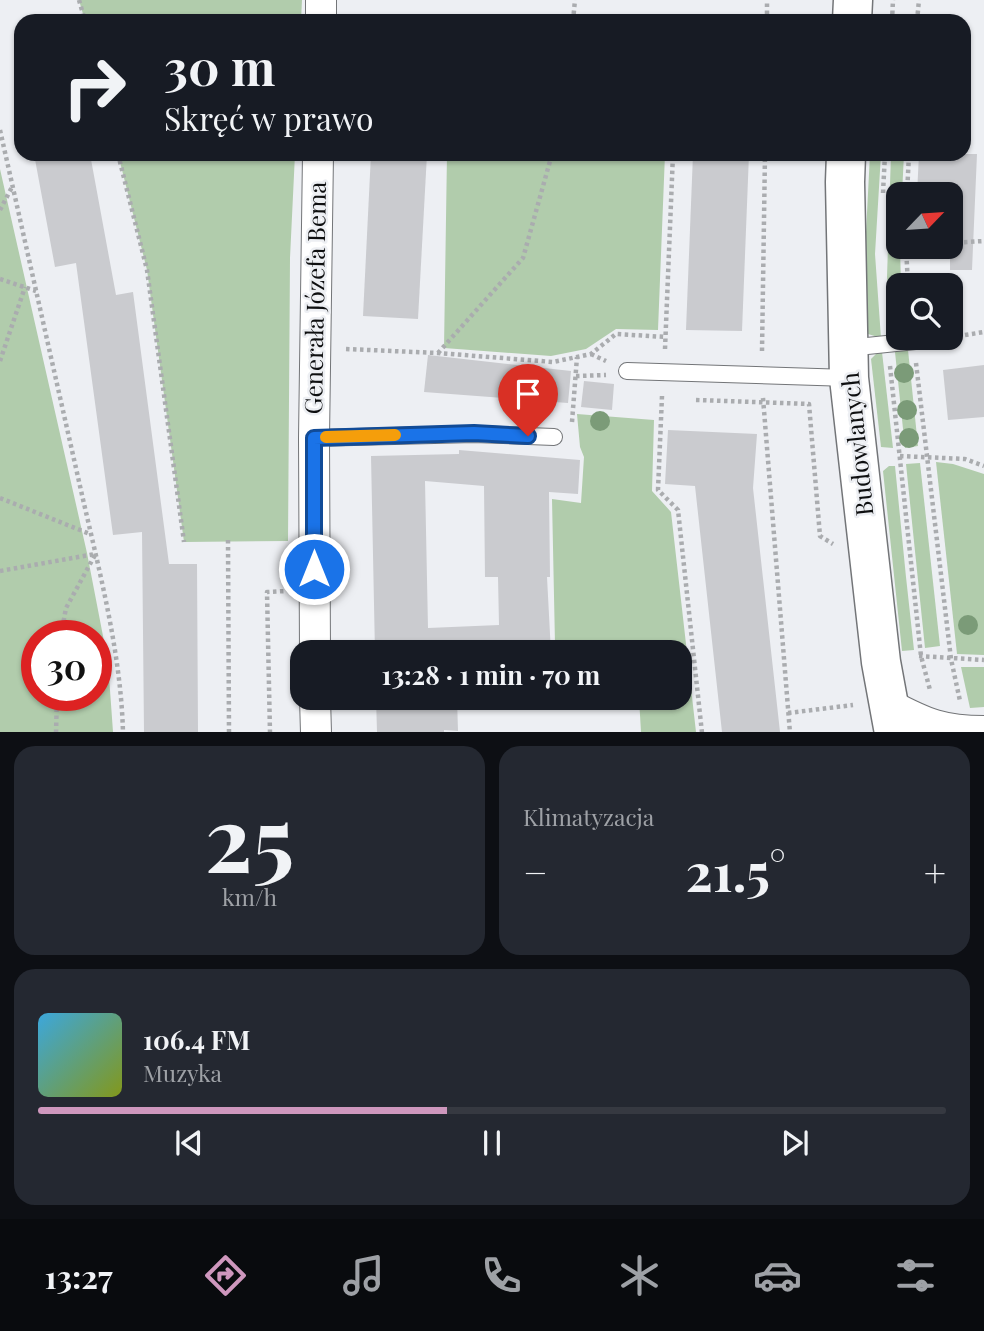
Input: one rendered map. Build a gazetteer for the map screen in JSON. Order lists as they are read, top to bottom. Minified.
{"streets":{"street":["Generała Józefa Bema","Budowlanych"]},"north":"top right","page":{"turn":["30 m","Skręć w prawo"],"limit":"30","trip":"13:28 · 1 min · 70 m","tile":[["25","km/h"],"Klimatyzacja"],"heat":["−","21.5°","+"],"song":["106.4 FM","Muzyka"],"tabs":"13:27"}}
